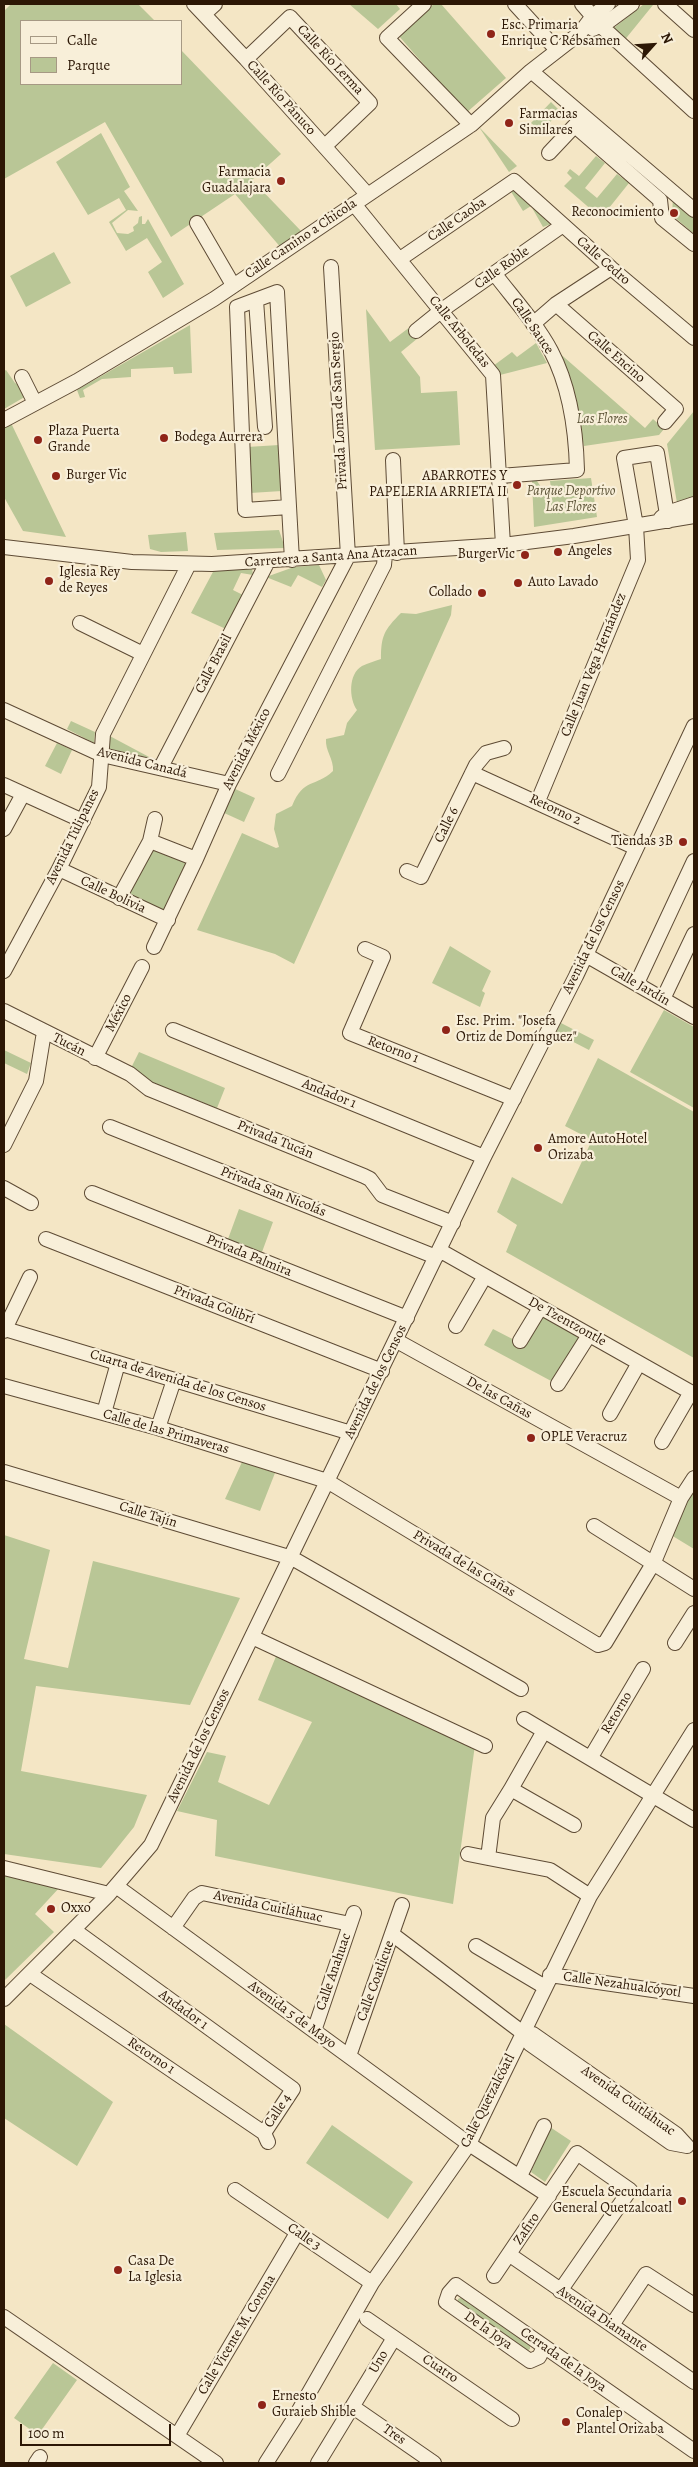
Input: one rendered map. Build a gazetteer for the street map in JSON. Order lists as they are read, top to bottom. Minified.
{"streets":{"street":["Calle Río Lerma","Calle Río Pánuco","Calle Caoba","Calle Camino a Chicola","Calle Cedro","Calle Roble","Calle Sauce","Calle Arboledas","Calle Encino","Privada Loma de San Sergio","Carretera a Santa Ana Atzacan","Calle Brasil","Calle Juan Vega Hernández","Avenida México","Avenida Canadá","Retorno 2","Calle 6","Avenida Tulipanes","Calle Bolivia","Avenida de los Censos","Calle Jardín","México","Tucán","Retorno 1","Andador 1","Privada Tucán","Privada San Nicolás","Privada Palmira","Privada Colibrí","De Tzentzontle","Cuarta de Avenida de los Censos","De las Cañas","Calle de las Primaveras","Calle Tajín","Privada de las Cañas","Retorno","Avenida Cuitláhuac","Calle Anahuac","Calle Coatlicue","Calle Nezahualcóyotl","Avenida 5 de Mayo","Calle Quetzalcóatl","Calle 4","Zafiro","Calle 3","Avenida Diamante","De la Joya","Calle Vicente M. Corona","Cerrada de la Joya","Uno","Cuatro","Tres"]},"crossings":[["Calle Río Lerma","Calle Río Pánuco"],["Calle Río Pánuco","Calle Camino a Chicola"],["Calle Caoba","Calle Cedro"],["Calle Caoba","Calle Arboledas"],["Calle Camino a Chicola","Calle Arboledas"],["Calle Cedro","Calle Roble"],["Calle Roble","Calle Sauce"],["Calle Roble","Calle Arboledas"],["Calle Sauce","Calle Arboledas"],["Calle Arboledas","Carretera a Santa Ana Atzacan"],["Privada Loma de San Sergio","Carretera a Santa Ana Atzacan"],["Privada Loma de San Sergio","Avenida México"],["Carretera a Santa Ana Atzacan","Calle Brasil"],["Carretera a Santa Ana Atzacan","Calle Juan Vega Hernández"],["Carretera a Santa Ana Atzacan","Avenida México"],["Carretera a Santa Ana Atzacan","Avenida Tulipanes"],["Calle Brasil","Avenida Canadá"],["Calle Juan Vega Hernández","Retorno 2"],["Avenida México","Avenida Canadá"],["Avenida México","Calle Bolivia"],["Avenida Canadá","Avenida Tulipanes"],["Retorno 2","Calle 6"],["Retorno 2","Avenida de los Censos"],["Avenida Tulipanes","Calle Bolivia"],["Avenida de los Censos","Calle Jardín"],["Avenida de los Censos","Retorno 1"],["Avenida de los Censos","Andador 1"],["Avenida de los Censos","Privada Tucán"],["Avenida de los Censos","Privada San Nicolás"],["Avenida de los Censos","Privada Palmira"],["Avenida de los Censos","Privada Colibrí"],["Avenida de los Censos","De Tzentzontle"],["Avenida de los Censos","Cuarta de Avenida de los Censos"],["Avenida de los Censos","De las Cañas"],["Avenida de los Censos","Calle de las Primaveras"],["Avenida de los Censos","Calle Tajín"],["Avenida de los Censos","Privada de las Cañas"],["Avenida de los Censos","Avenida 5 de Mayo"],["México","Tucán"],["México","Privada Tucán"],["Tucán","Privada Tucán"],["Retorno 1","Calle 4"],["Andador 1","Calle 4"],["Privada San Nicolás","De Tzentzontle"],["Calle de las Primaveras","Privada de las Cañas"],["Avenida Cuitláhuac","Calle Anahuac"],["Avenida Cuitláhuac","Calle Coatlicue"],["Avenida Cuitláhuac","Avenida 5 de Mayo"],["Avenida Cuitláhuac","Calle Quetzalcóatl"],["Calle Anahuac","Avenida 5 de Mayo"],["Calle Coatlicue","Avenida 5 de Mayo"],["Calle Nezahualcóyotl","Calle Quetzalcóatl"],["Avenida 5 de Mayo","Calle Quetzalcóatl"],["Calle Quetzalcóatl","Calle 3"],["Zafiro","Avenida Diamante"],["Calle 3","Calle Vicente M. Corona"],["De la Joya","Cerrada de la Joya"],["Uno","Cuatro"],["Uno","Tres"]],"parks":["Las Flores","Parque Deportivo Las Flores"],"places":["Esc. Primaria Enrique C Rébsamen","Farmacias Similares","Farmacia Guadalajara","Reconocimiento","Bodega Aurrera","Plaza Puerta Grande","Burger Vic","ABARROTES Y PAPELERIA ARRIETA II","Angeles","BurgerVic","Iglesia Rey de Reyes","Auto Lavado","Collado","Tiendas 3B","Esc. Prim. \"Josefa Ortiz de Domínguez\"","Amore AutoHotel Orizaba","OPLE Veracruz","Oxxo","Escuela Secundaria General Quetzalcoatl","Casa De La Iglesia","Ernesto Guraieb Shible","Conalep Plantel Orizaba"],"legend":["Calle","Parque"],"scale_bar":"100 m","north":"top right"}
